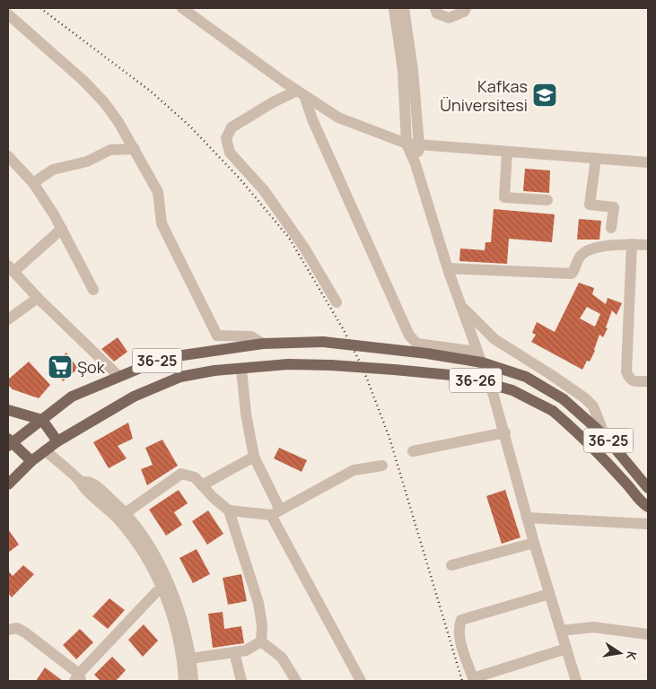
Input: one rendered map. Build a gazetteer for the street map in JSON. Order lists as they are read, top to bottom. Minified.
{"streets":{"main road":["36-25","36-26"]},"crossings":[["36-25","36-26"]],"places":{"school or university":["Kafkas Üniversitesi"],"supermarket":["Şok"]},"north":"right"}
